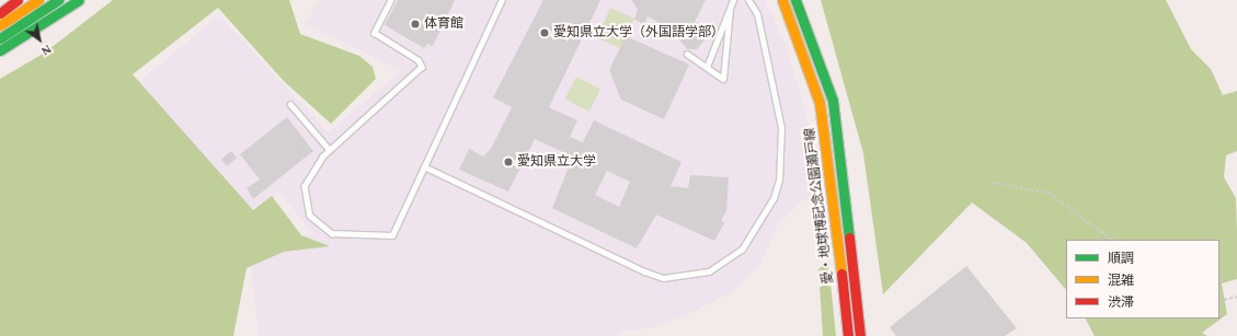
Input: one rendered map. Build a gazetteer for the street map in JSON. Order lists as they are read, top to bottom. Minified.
{"streets":{"main road":["愛・地球博記念公園瀬戸線"]},"places":["体育館","愛知県立大学（外国語学部）","愛知県立大学"],"legend":["順調","混雑","渋滞"],"north":"bottom right"}
